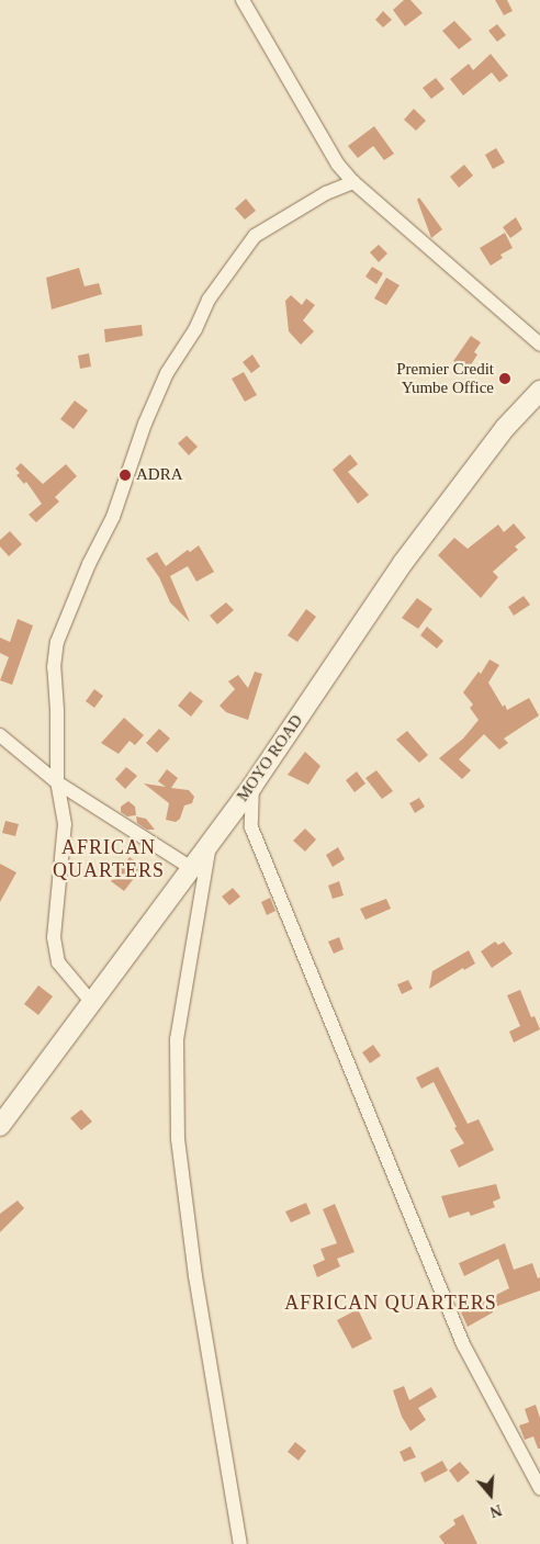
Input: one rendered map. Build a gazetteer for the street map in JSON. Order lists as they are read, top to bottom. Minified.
{"streets":{"main road":["MOYO ROAD"]},"districts":["AFRICAN QUARTERS","AFRICAN QUARTERS"],"places":["Premier Credit Yumbe Office","ADRA"],"north":"bottom"}
